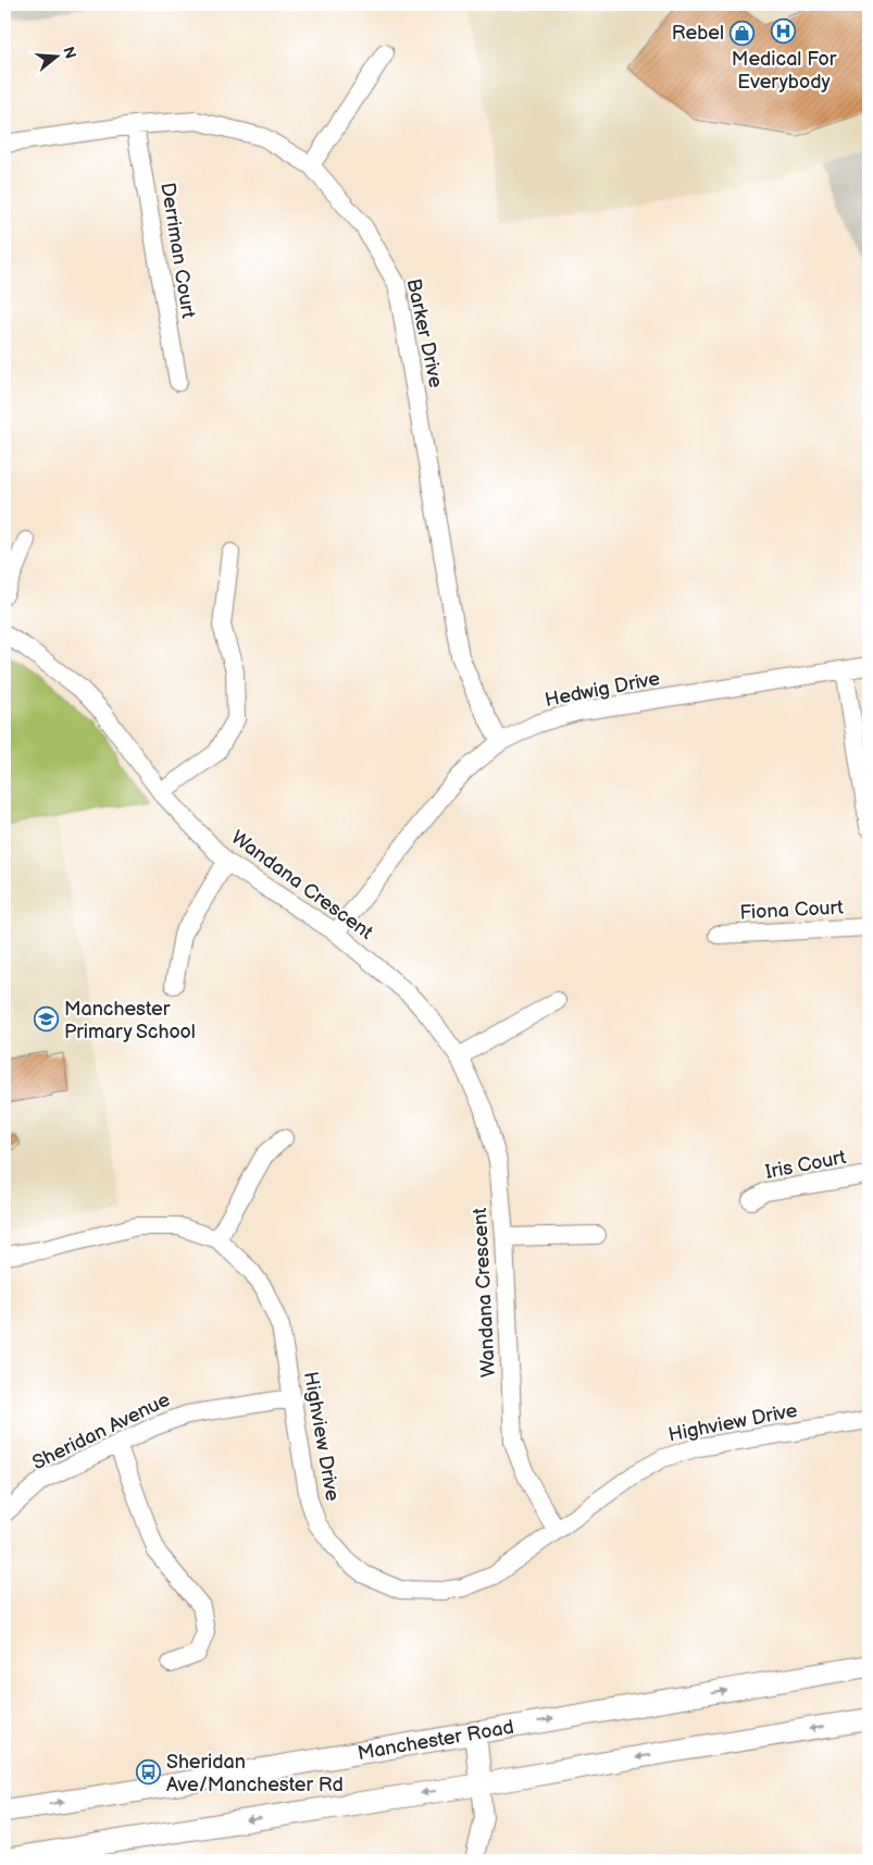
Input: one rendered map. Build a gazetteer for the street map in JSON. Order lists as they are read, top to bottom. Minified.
{"streets":{"main road":["Manchester Road"],"street":["Derriman Court","Barker Drive","Hedwig Drive","Wandana Crescent","Fiona Court","Iris Court","Highview Drive","Sheridan Avenue"]},"crossings":[["Derriman Court","Barker Drive"],["Barker Drive","Hedwig Drive"],["Hedwig Drive","Wandana Crescent"],["Wandana Crescent","Highview Drive"],["Highview Drive","Sheridan Avenue"]],"places":{"hospital":["Medical For Everybody"],"shop":["Rebel"],"school or university":["Manchester Primary School"],"bus stop":["Sheridan Ave/Manchester Rd"]},"north":"right"}
